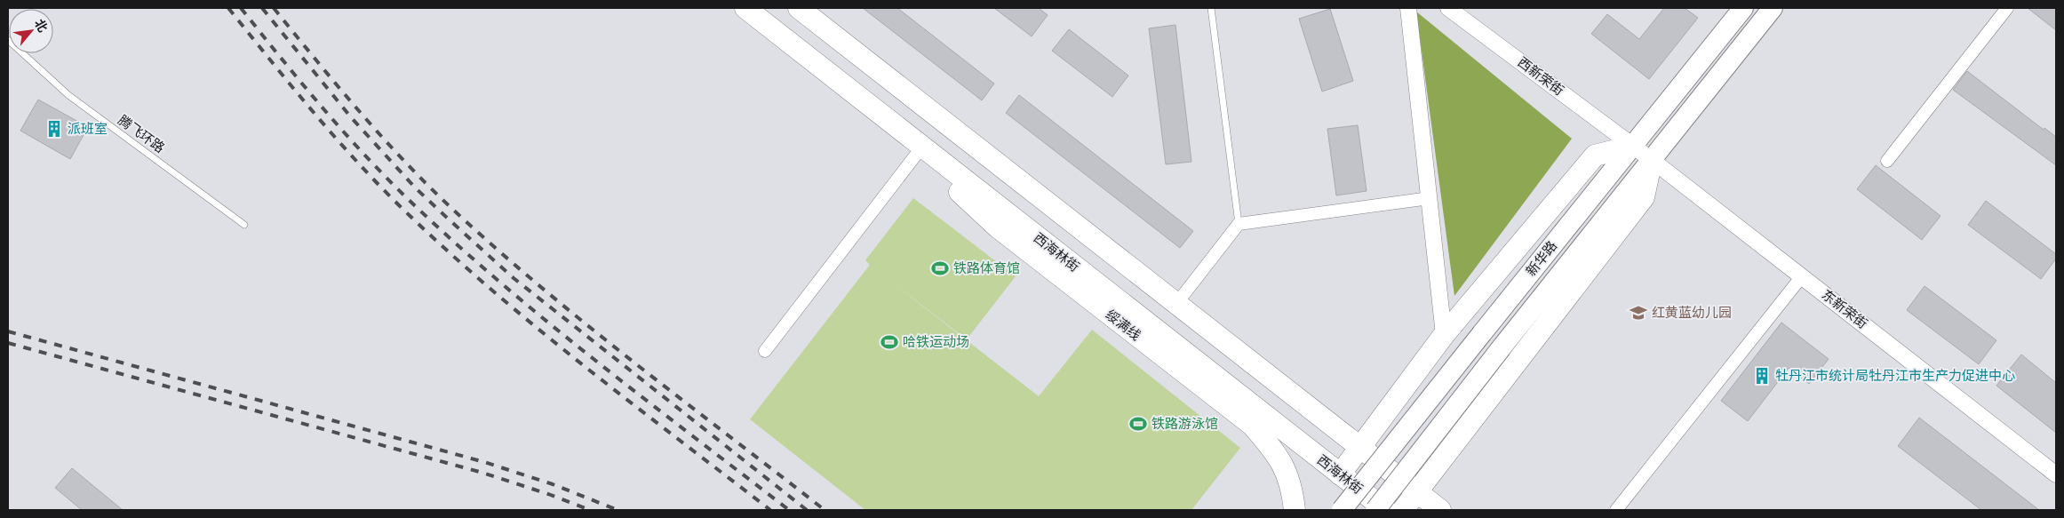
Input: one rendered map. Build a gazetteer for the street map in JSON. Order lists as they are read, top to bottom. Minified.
{"streets":{"highway":["西海林街","绥满线"],"main road":["新华路"],"street":["西新荣街","东新荣街"],"lane":["腾飞环路"]},"crossings":[["西新荣街","新华路"],["西新荣街","东新荣街"],["西海林街","绥满线"],["新华路","东新荣街"]],"places":{"building":["派班室","牡丹江市统计局牡丹江市生产力促进中心"],"sports":["铁路体育馆","哈铁运动场","铁路游泳馆"],"school or university":["红黄蓝幼儿园"]},"north":"top right"}
